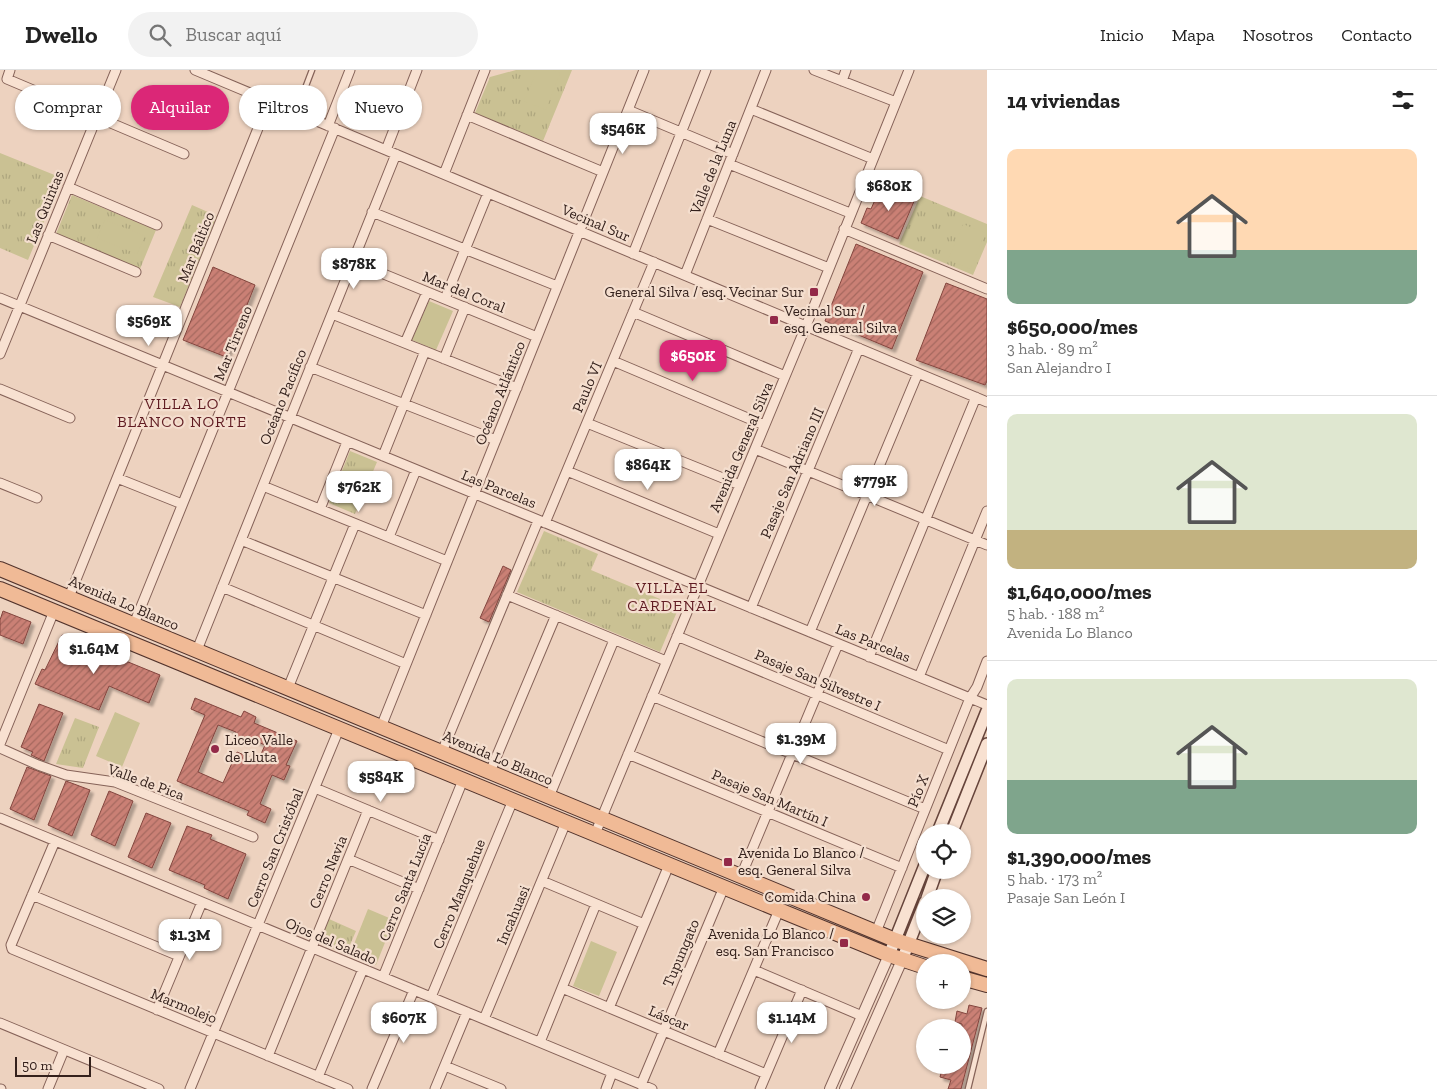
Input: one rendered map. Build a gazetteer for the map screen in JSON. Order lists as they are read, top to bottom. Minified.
{"streets":{"main road":["Avenida Lo Blanco"],"street":["Valle de la Luna","Las Quintas","Vecinal Sur","Mar Báltico","Mar del Coral","Mar Tirreno","Paulo VI","Océano Atlántico","Océano Pacífico","Avenida General Silva","Pasaje San Adriano III","Las Parcelas","Pasaje San Silvestre I","Valle de Pica","Pío X","Pasaje San Martín I","Cerro San Cristóbal","Cerro Navia","Cerro Santa Lucía","Cerro Manquehue","Incahuasi","Ojos del Salado","Tupungato","Marmolejo","Láscar"]},"crossings":[["Valle de la Luna","Vecinal Sur"],["Las Quintas","Las Parcelas"],["Vecinal Sur","Mar Tirreno"],["Vecinal Sur","Paulo VI"],["Vecinal Sur","Océano Atlántico"],["Vecinal Sur","Océano Pacífico"],["Vecinal Sur","Avenida General Silva"],["Vecinal Sur","Pasaje San Adriano III"],["Mar Báltico","Las Parcelas"],["Mar Báltico","Avenida Lo Blanco"],["Mar del Coral","Océano Atlántico"],["Mar del Coral","Océano Pacífico"],["Mar Tirreno","Las Parcelas"],["Mar Tirreno","Avenida Lo Blanco"],["Paulo VI","Las Parcelas"],["Paulo VI","Avenida Lo Blanco"],["Océano Atlántico","Las Parcelas"],["Océano Atlántico","Avenida Lo Blanco"],["Océano Pacífico","Las Parcelas"],["Océano Pacífico","Avenida Lo Blanco"],["Avenida General Silva","Las Parcelas"],["Avenida General Silva","Avenida Lo Blanco"],["Avenida General Silva","Pasaje San Silvestre I"],["Avenida General Silva","Pasaje San Martín I"],["Pasaje San Adriano III","Las Parcelas"],["Las Parcelas","Pío X"],["Avenida Lo Blanco","Pío X"],["Pasaje San Silvestre I","Pío X"],["Pío X","Pasaje San Martín I"],["Cerro San Cristóbal","Ojos del Salado"],["Cerro San Cristóbal","Marmolejo"],["Cerro Navia","Ojos del Salado"],["Cerro Navia","Marmolejo"],["Cerro Santa Lucía","Ojos del Salado"],["Cerro Manquehue","Ojos del Salado"],["Incahuasi","Ojos del Salado"],["Ojos del Salado","Tupungato"],["Tupungato","Láscar"]],"districts":["VILLA LO BLANCO NORTE","VILLA EL CARDENAL"],"places":{"transit":["General Silva / esq. Vecinar Sur","Vecinal Sur / esq. General Silva","Avenida Lo Blanco / esq. General Silva","Avenida Lo Blanco / esq. San Francisco"],"other":["Liceo Valle de Lluta","Comida China"]},"scale_bar":"50 m","page":{"header":"Dwello","search":"Buscar aquí","nav":["Inicio","Mapa","Nosotros","Contacto"],"heading":"14 viviendas","chip":["Comprar","Alquilar","Filtros","Nuevo"],"price":["$546K","$680K","$878K","$569K","$650K","$864K","$779K","$762K","$1.64M","$1.39M","$584K","$1.3M","$607K","$1.14M"],"list":[{"name":"$650,000/mes","note":"3 hab. · 89 m² · San Alejandro I"},{"name":"$1,640,000/mes","note":"5 hab. · 188 m² · Avenida Lo Blanco"},{"name":"$1,390,000/mes","note":"5 hab. · 173 m² · Pasaje San León I"}],"map_buttons":["+","−"],"scale":"50 m"}}
